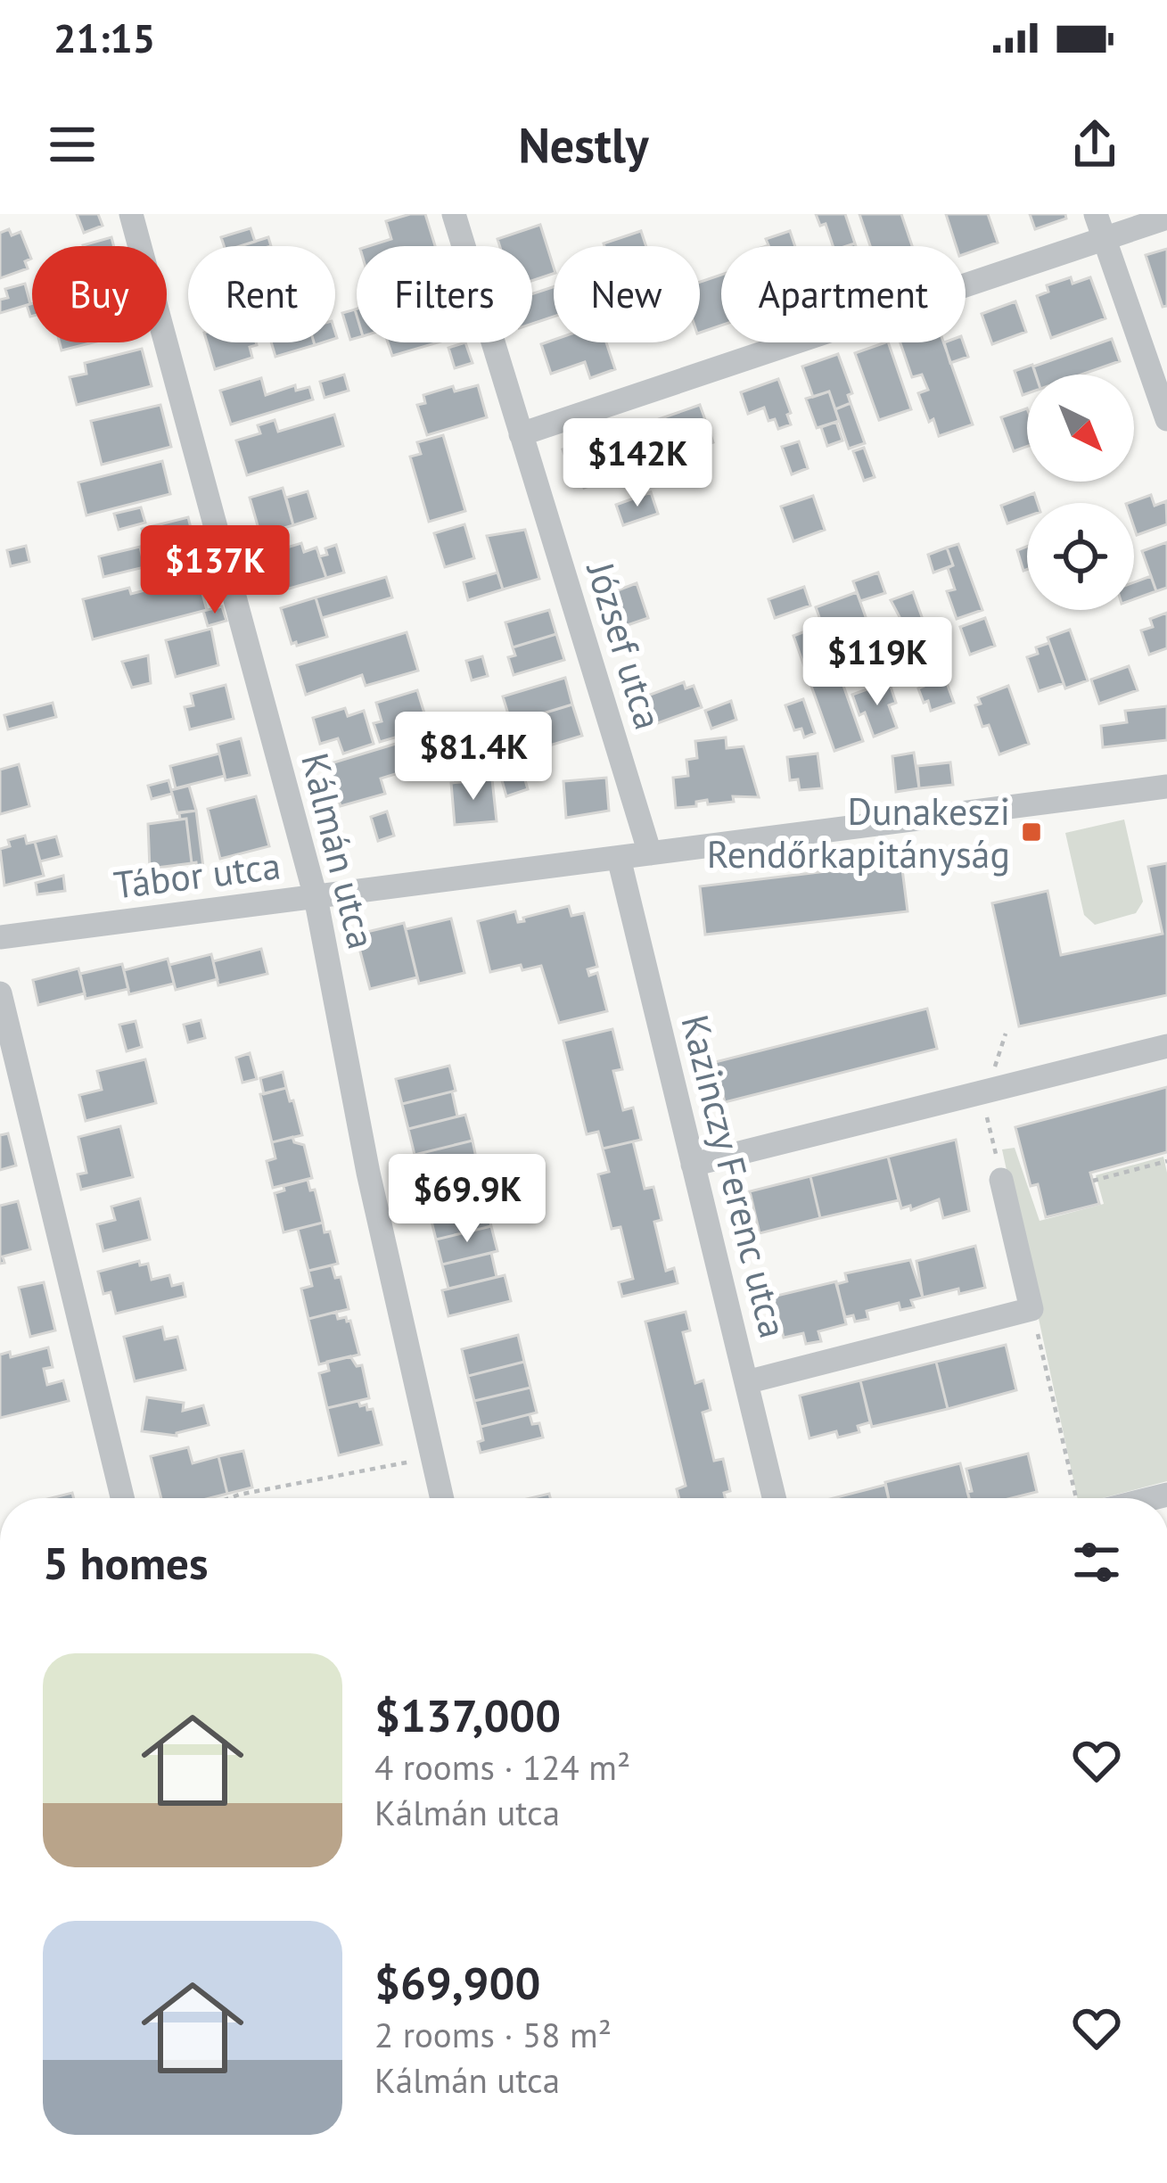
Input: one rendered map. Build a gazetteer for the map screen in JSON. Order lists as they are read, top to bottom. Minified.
{"streets":{"street":["József utca","Kálmán utca","Tábor utca","Kazinczy Ferenc utca"]},"crossings":[["József utca","Tábor utca"],["Kálmán utca","Tábor utca"],["Tábor utca","Kazinczy Ferenc utca"]],"places":{"transit":["Dunakeszi Rendőrkapitányság"]},"north":"bottom right","page":{"status":"21:15","header":"Nestly","chip":["Buy","Rent","Filters","New","Apartment"],"price":["$142K","$137K","$119K","$81.4K","$69.9K"],"heading":"5 homes","list":[{"name":"$137,000","note":"4 rooms · 124 m² · Kálmán utca"},{"name":"$69,900","note":"2 rooms · 58 m² · Kálmán utca"}]}}
